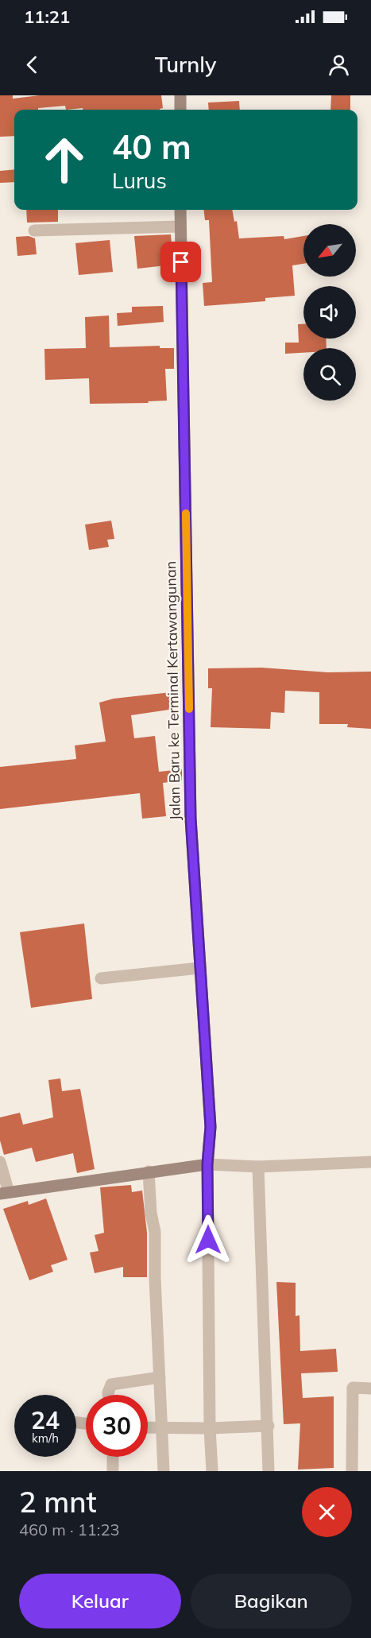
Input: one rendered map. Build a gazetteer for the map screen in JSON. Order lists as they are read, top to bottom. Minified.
{"streets":{"main road":["Jalan Baru ke Terminal Kertawangunan"]},"north":"bottom left","page":{"status":"11:21","header":"Turnly","turn":["40 m","Lurus"],"speed":"24 km/h","limit":"30","heading":["2 mnt","460 m · 11:23"],"buttons":["Keluar","Bagikan"]}}
